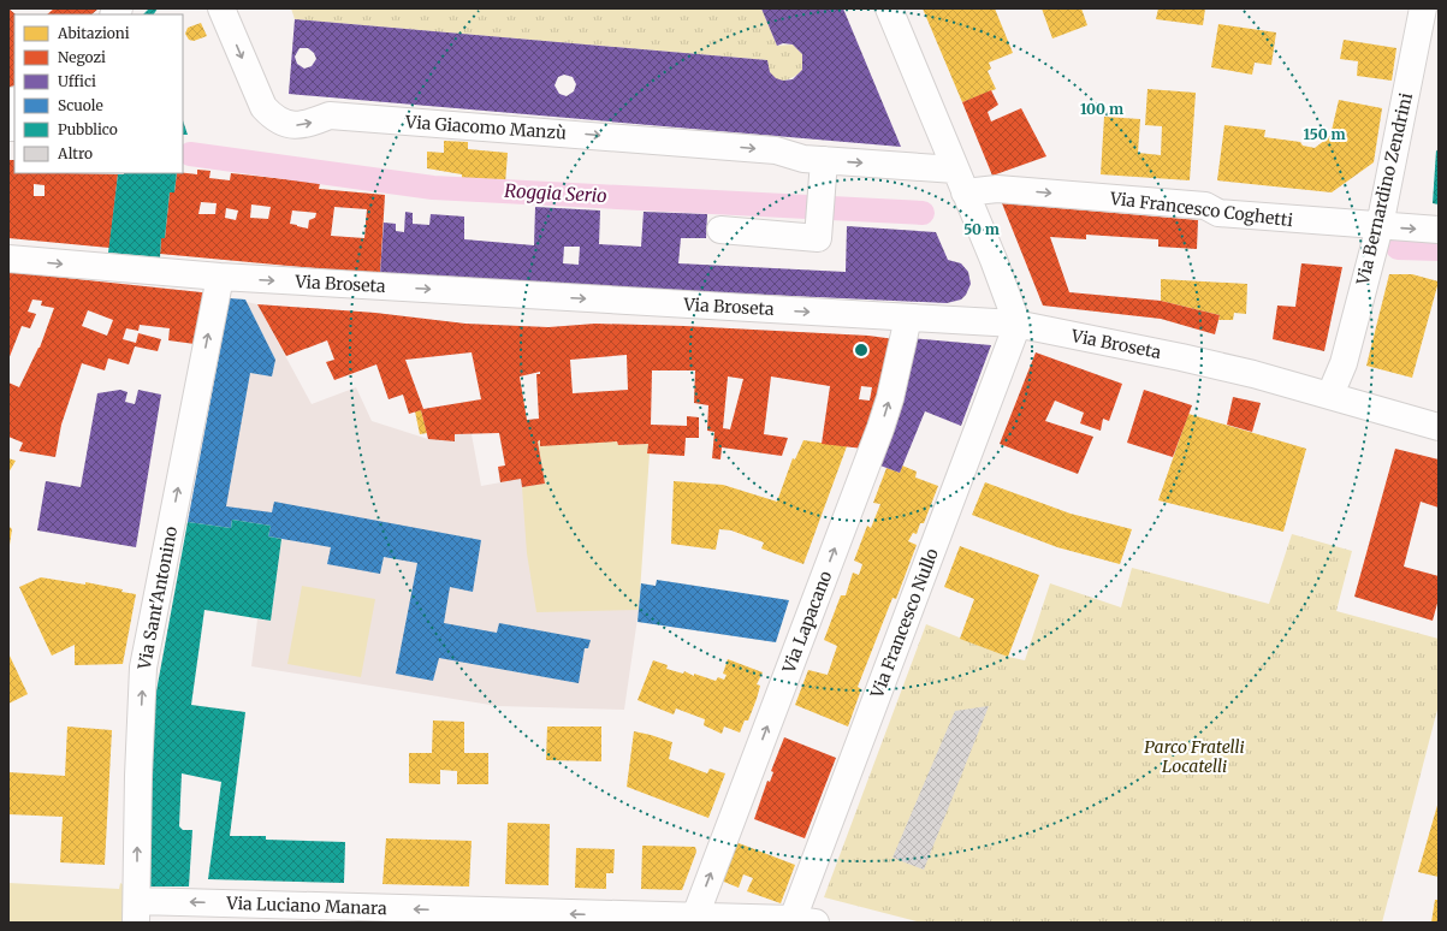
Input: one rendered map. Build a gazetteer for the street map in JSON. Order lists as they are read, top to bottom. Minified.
{"streets":{"street":["Via Giacomo Manzù","Via Bernardino Zendrini","Via Francesco Coghetti","Via Broseta","Via Sant'Antonino","Via Lapacano","Via Francesco Nullo","Via Luciano Manara"]},"crossings":[["Via Giacomo Manzù","Via Francesco Coghetti"],["Via Bernardino Zendrini","Via Francesco Coghetti"],["Via Bernardino Zendrini","Via Broseta"],["Via Broseta","Via Sant'Antonino"],["Via Broseta","Via Lapacano"],["Via Broseta","Via Francesco Nullo"],["Via Sant'Antonino","Via Luciano Manara"],["Via Lapacano","Via Luciano Manara"],["Via Francesco Nullo","Via Luciano Manara"]],"one_way":["Via Giacomo Manzù","Via Francesco Coghetti","Via Broseta","Via Sant'Antonino","Via Lapacano","Via Luciano Manara"],"water":["Roggia Serio"],"parks":["Parco Fratelli Locatelli"],"legend":["Abitazioni","Negozi","Uffici","Scuole","Pubblico","Altro"],"rings":["100 m","150 m","50 m"]}
